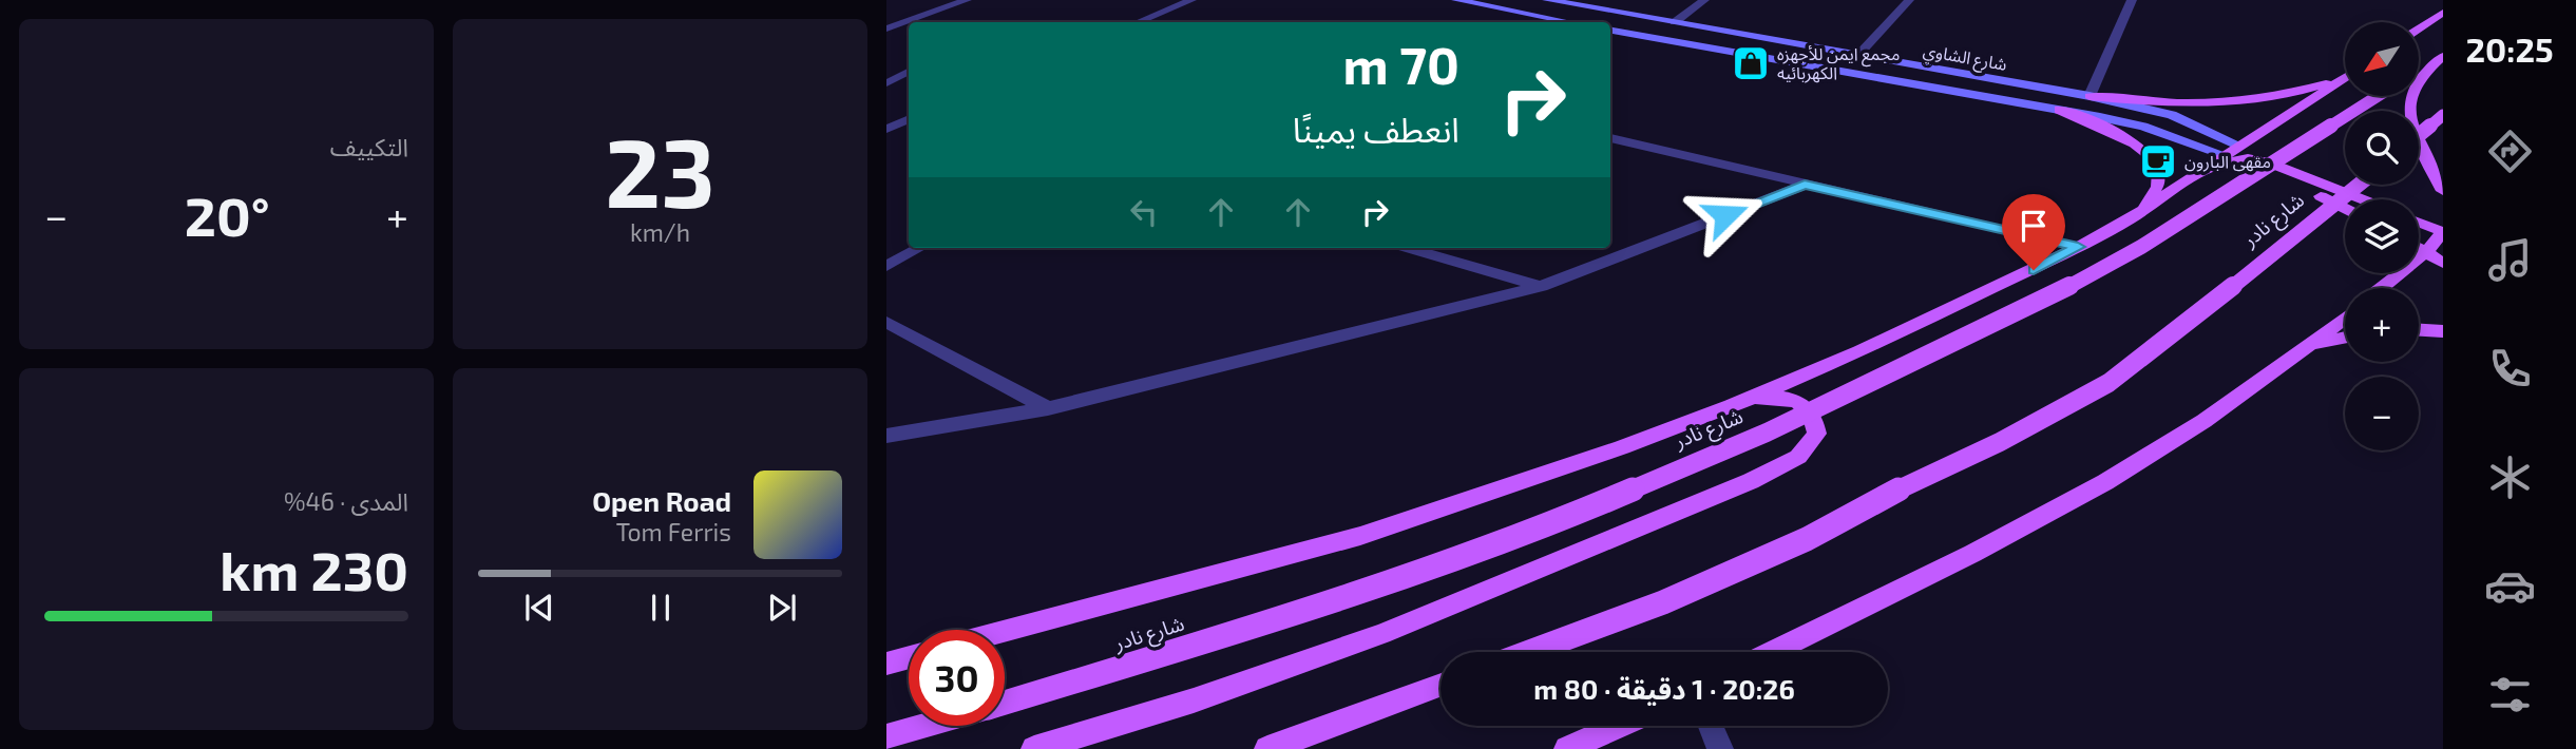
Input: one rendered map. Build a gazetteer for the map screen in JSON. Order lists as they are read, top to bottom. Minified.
{"streets":{"main road":["شارع نادر"],"street":["شارع الشاوي"]},"places":{"shop":["مجمع ايمن للأجهزه الكهربائيه"],"cafe":["مقهى البارون"]},"north":"bottom left","page":{"tabs":"20:25","tile":[["23","km/h"],"التكييف",["المدى · 46%","230 km"]],"map_buttons":["+","−"],"turn":["70 m","انعطف يمينًا"],"heat":["−","20°","+"],"song":["Open Road","Tom Ferris"],"limit":"30","trip":"20:26 · 1 دقيقة · 80 m"}}
